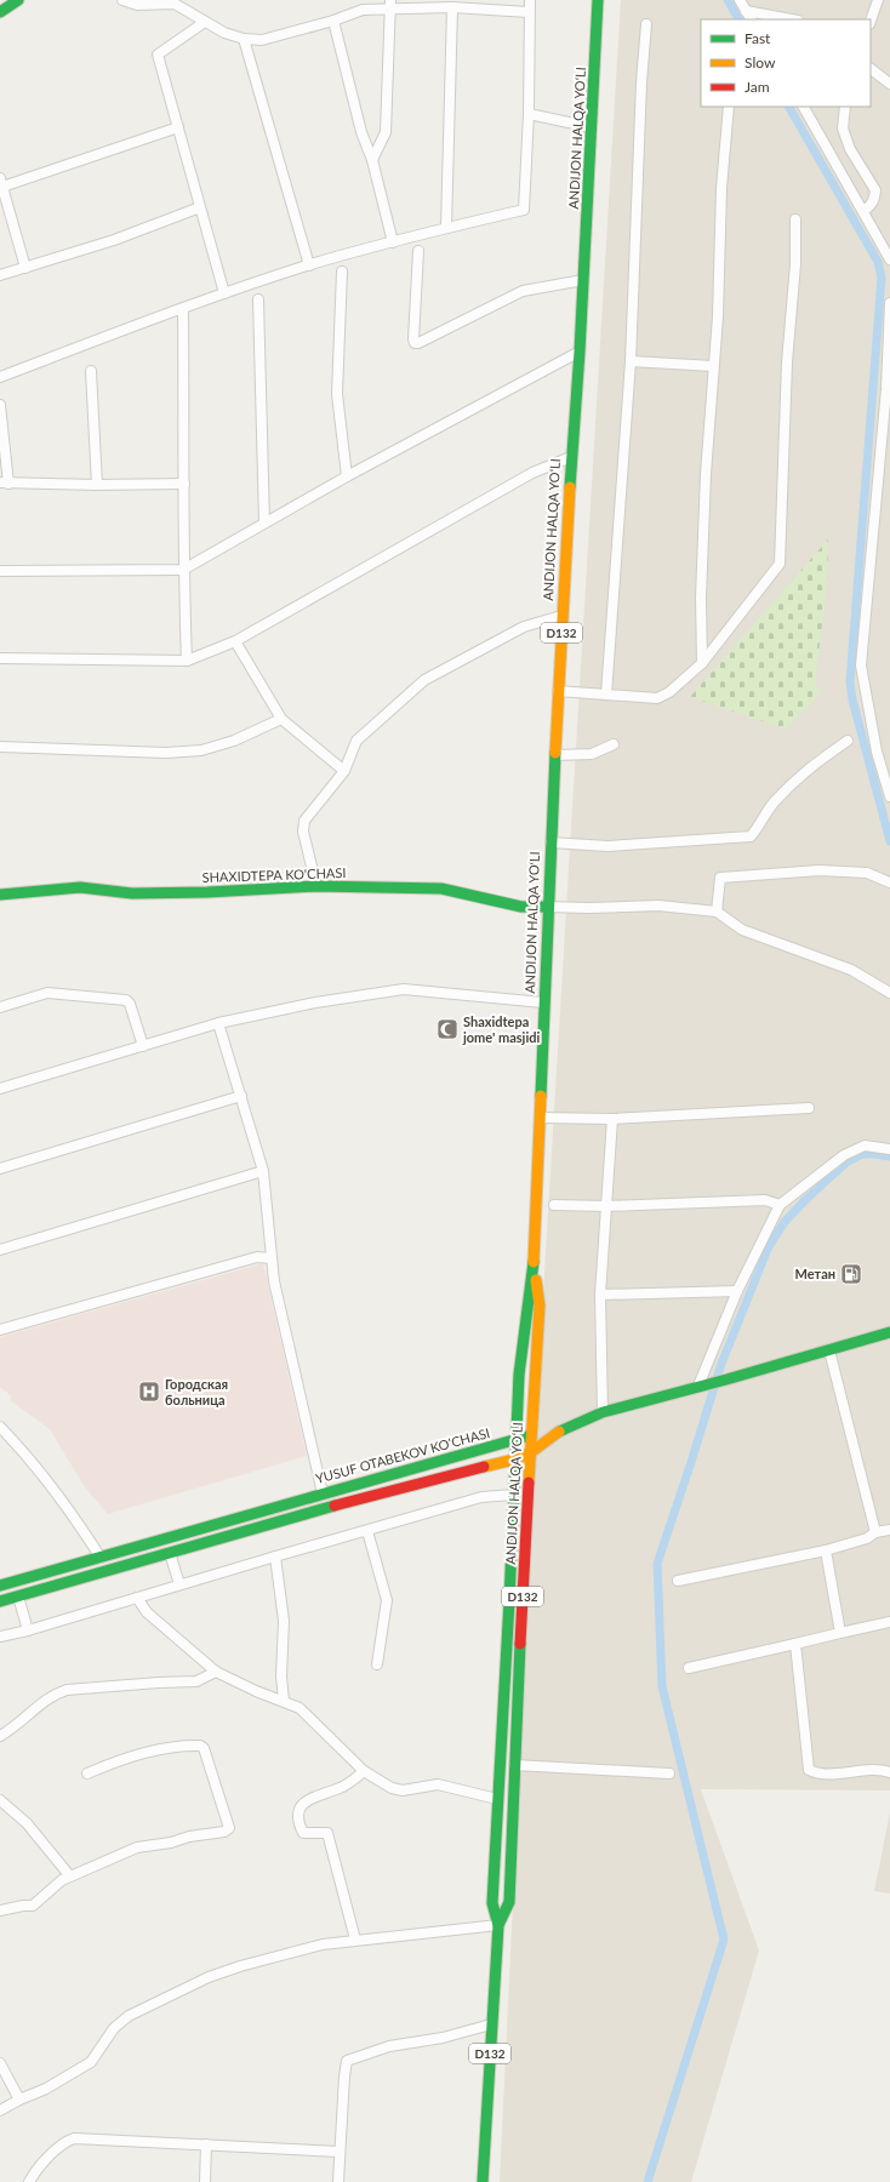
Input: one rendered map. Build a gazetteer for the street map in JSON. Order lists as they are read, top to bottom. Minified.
{"streets":{"main road":["ANDIJON HALQA YO‘LI","D132","SHAXIDTEPA KO'CHASI","YUSUF OTABEKOV KO'CHASI"]},"crossings":[["ANDIJON HALQA YO‘LI","SHAXIDTEPA KO'CHASI"],["ANDIJON HALQA YO‘LI","YUSUF OTABEKOV KO'CHASI"]],"places":{"mosque":["Shaxidtepa jome' masjidi"],"fuel station":["Метан"],"hospital":["Городская больница"]},"legend":["Fast","Slow","Jam"]}
